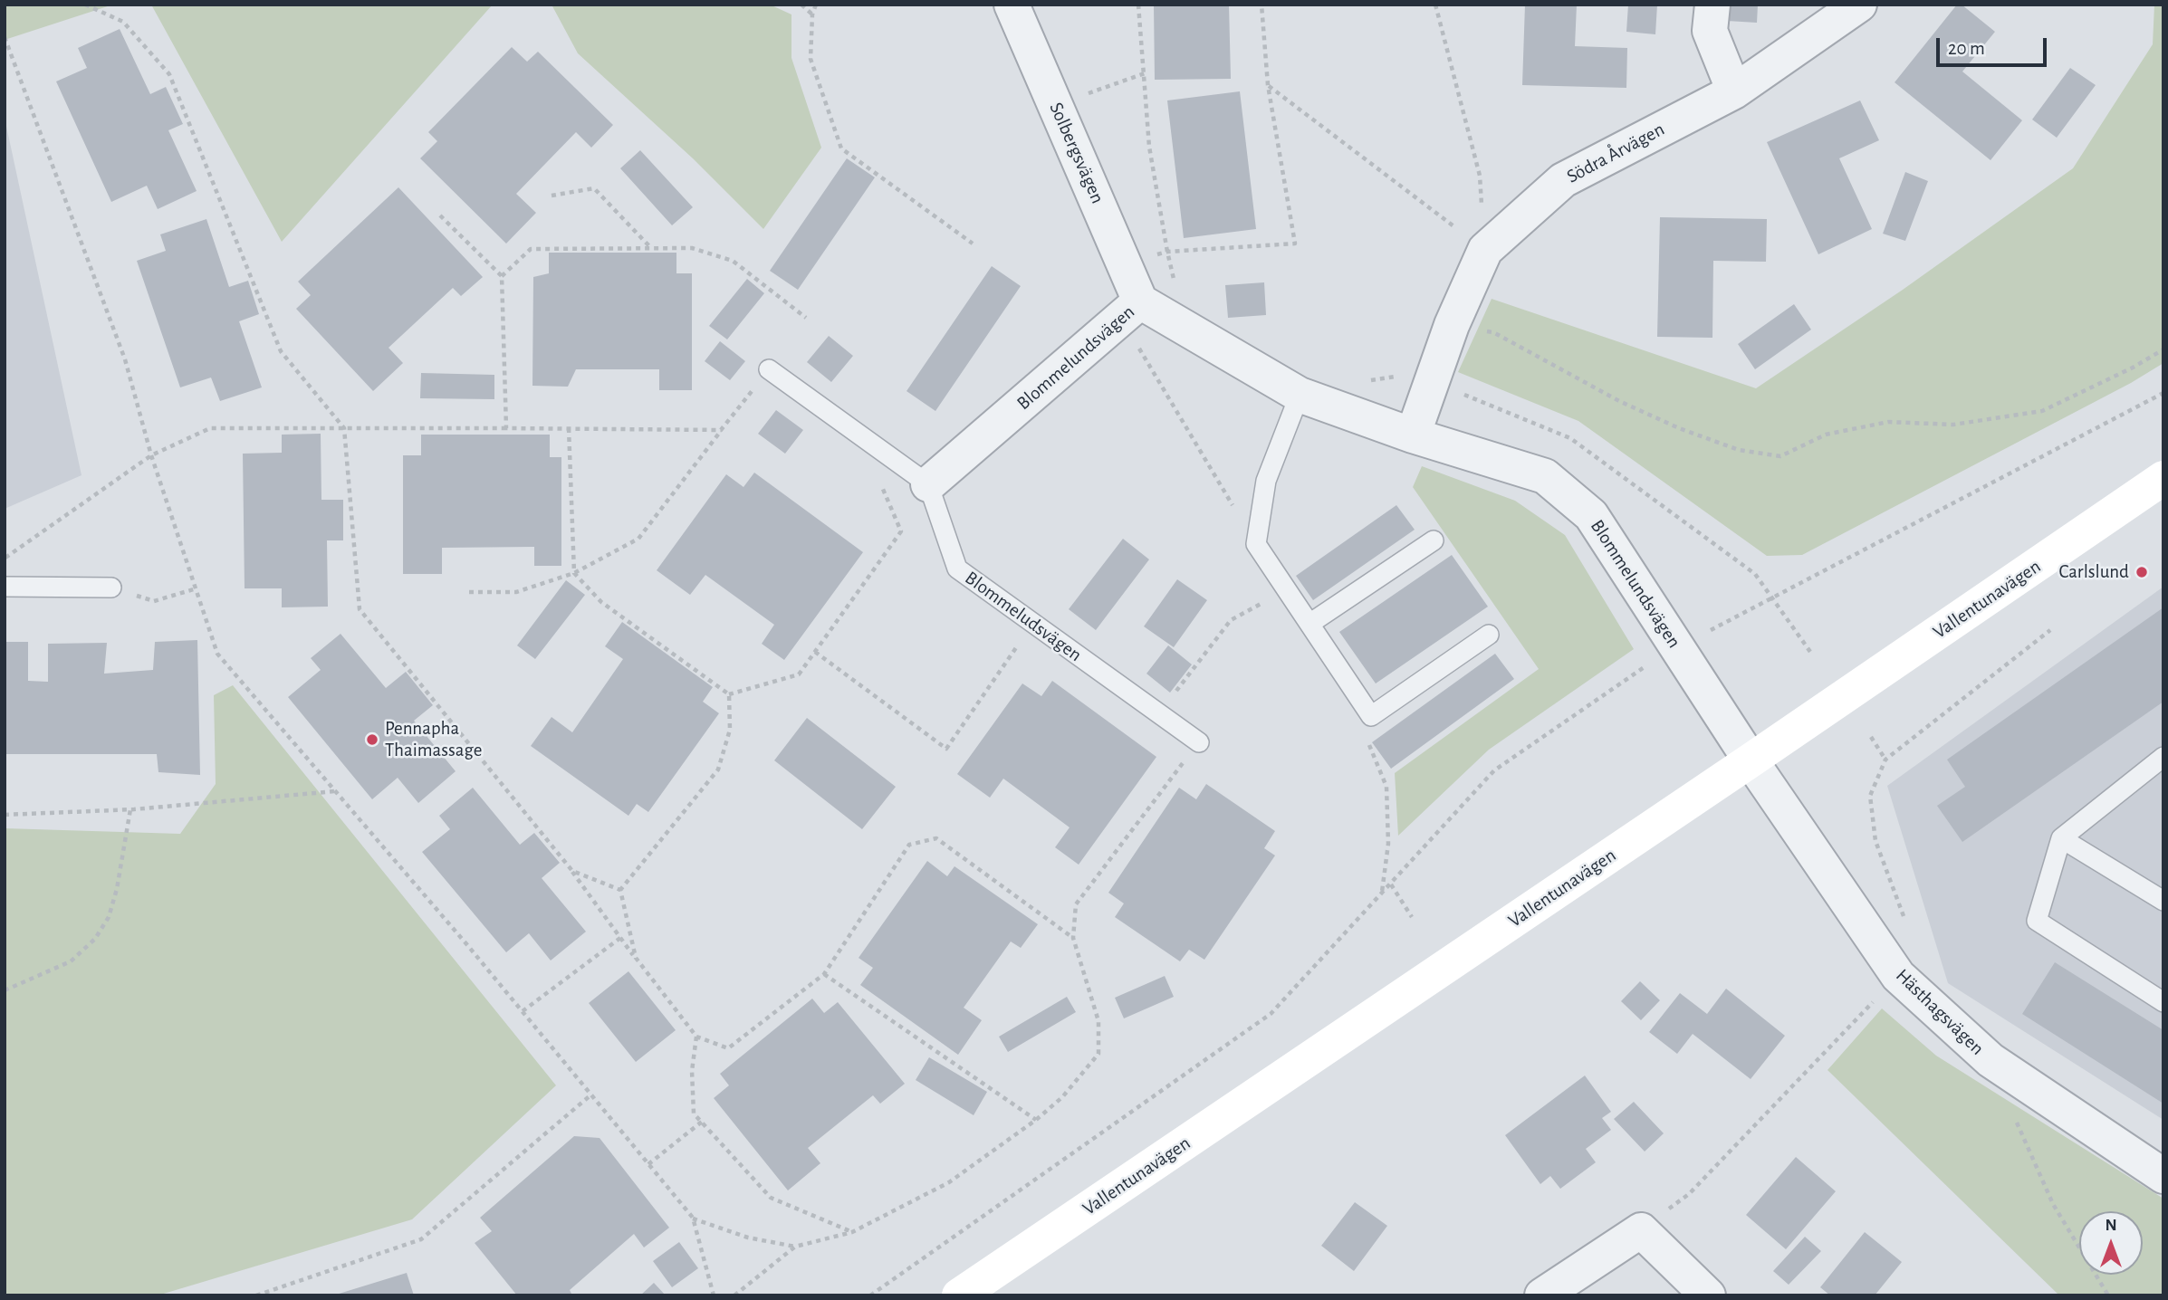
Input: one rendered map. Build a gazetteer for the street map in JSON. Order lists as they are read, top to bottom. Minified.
{"streets":{"main road":["Vallentunavägen"],"street":["Solbergsvägen","Södra Årvägen","Blommelundsvägen","Hästhagsvägen"],"lane":["Blommeludsvägen"]},"crossings":[["Solbergsvägen","Blommelundsvägen"],["Södra Årvägen","Blommelundsvägen"],["Blommelundsvägen","Vallentunavägen"],["Blommelundsvägen","Blommeludsvägen"],["Blommelundsvägen","Hästhagsvägen"],["Vallentunavägen","Hästhagsvägen"]],"places":["Carlslund","Pennapha Thaimassage"],"scale_bar":"20 m","north":"top"}
